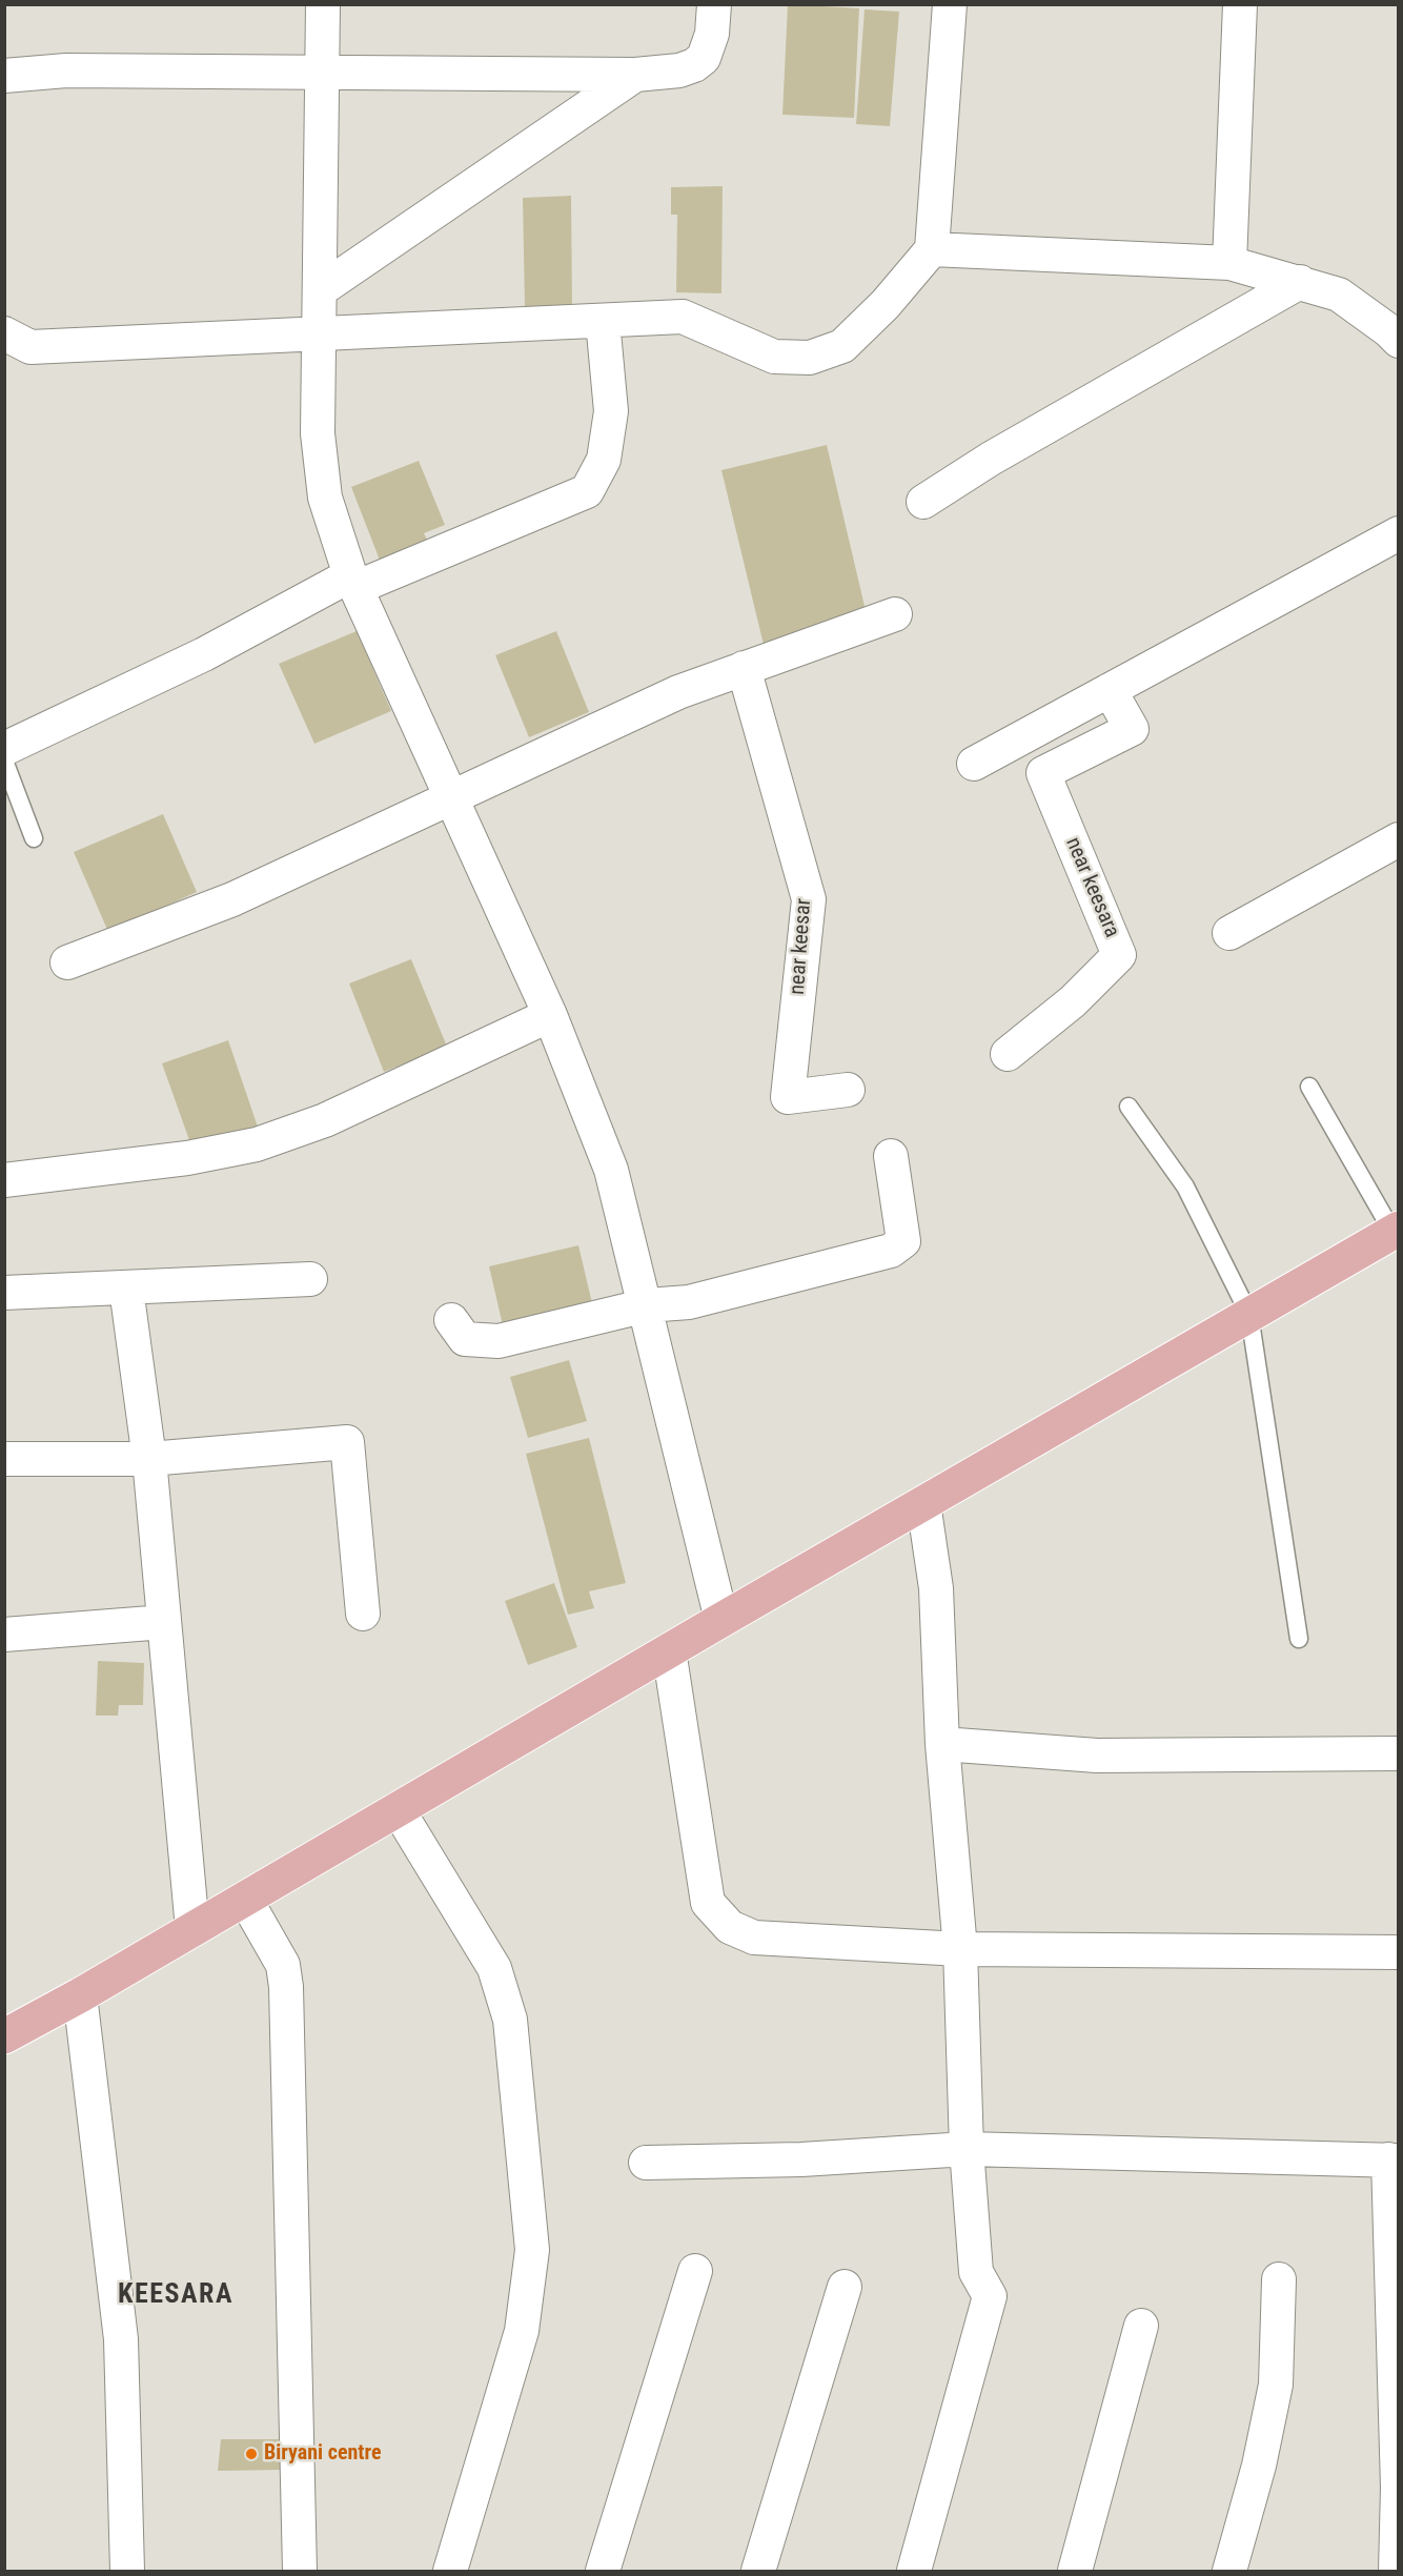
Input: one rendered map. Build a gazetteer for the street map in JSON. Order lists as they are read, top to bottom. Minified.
{"streets":{"street":["near keesara","near keesar"]},"districts":["KEESARA"],"places":["Biryani centre"]}
